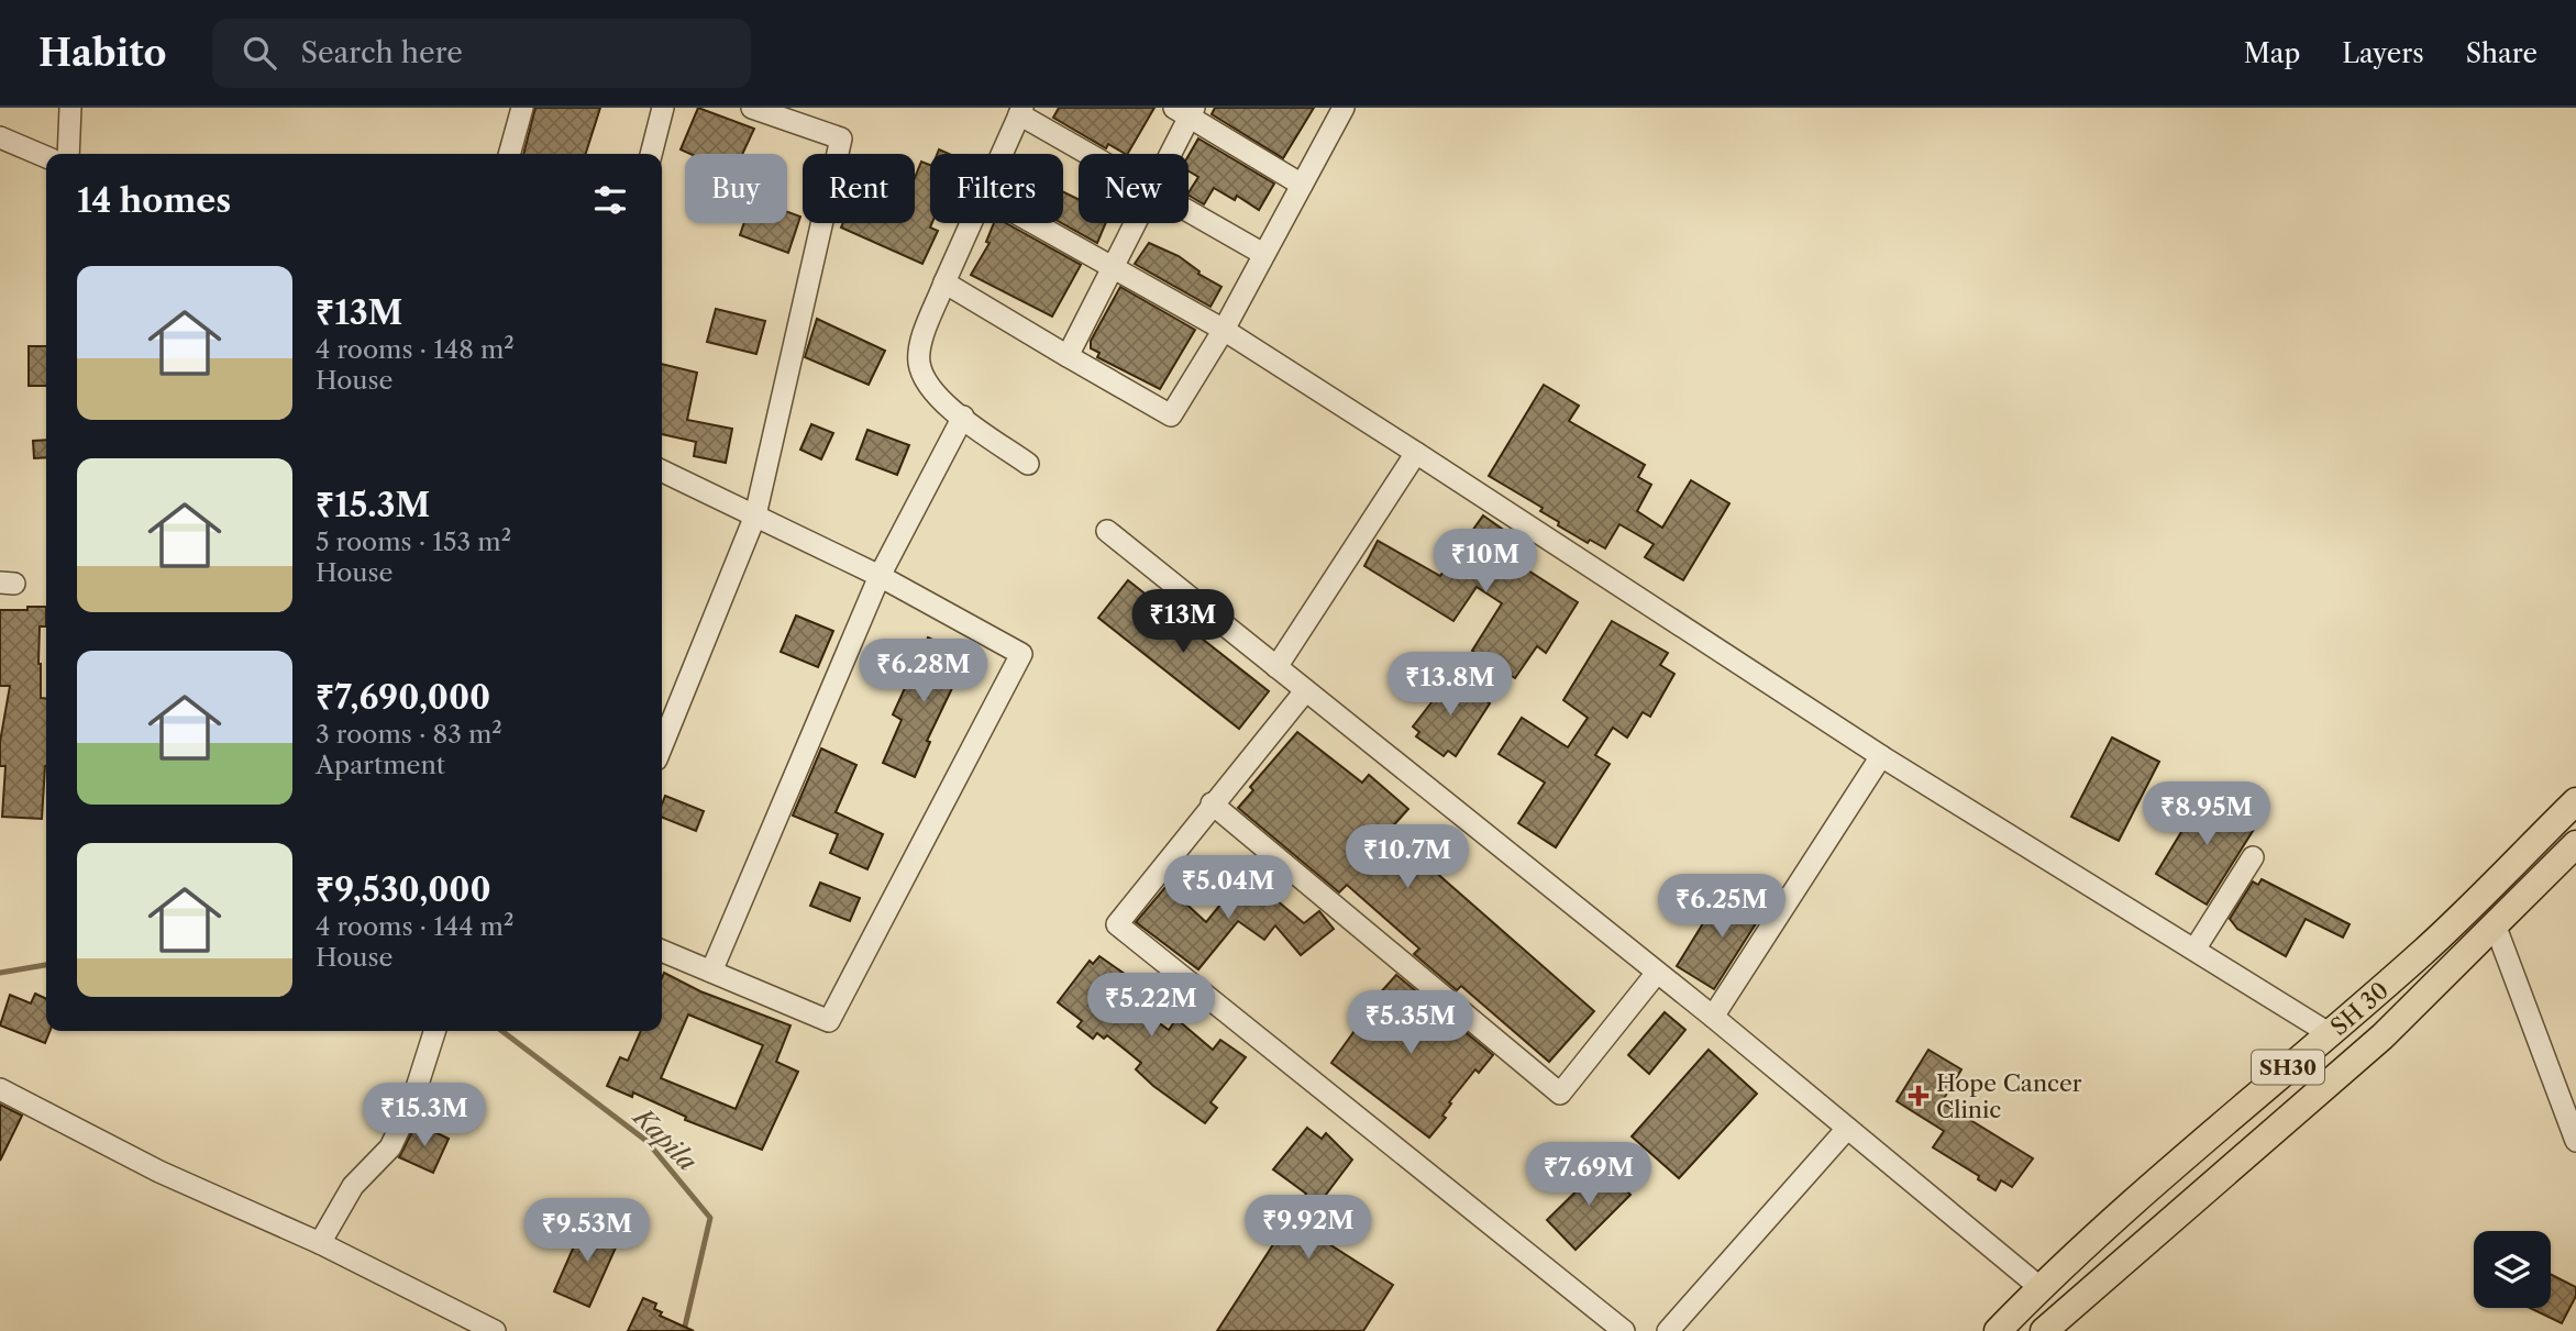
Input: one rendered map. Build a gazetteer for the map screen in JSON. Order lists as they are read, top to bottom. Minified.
{"streets":{"main road":["SH 30","SH30"]},"water":["Kapila"],"places":{"health":["Hope Cancer Clinic"]},"page":{"header":"Habito","search":"Search here","nav":["Map","Layers","Share"],"chip":["Buy","Rent","Filters","New"],"heading":"14 homes","list":[{"name":"₹13M","note":"4 rooms · 148 m² · House"},{"name":"₹15.3M","note":"5 rooms · 153 m² · House"},{"name":"₹7,690,000","note":"3 rooms · 83 m² · Apartment"},{"name":"₹9,530,000","note":"4 rooms · 144 m² · House"}],"price":["₹10M","₹13M","₹6.28M","₹13.8M","₹8.95M","₹10.7M","₹5.04M","₹6.25M","₹5.22M","₹5.35M","₹15.3M","₹7.69M","₹9.92M","₹9.53M"]}}
